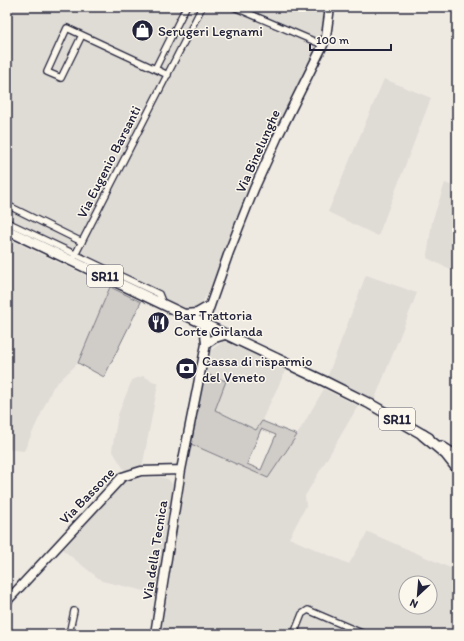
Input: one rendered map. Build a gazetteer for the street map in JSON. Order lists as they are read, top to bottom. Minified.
{"streets":{"main road":["SR11"],"street":["Via Binelunghe","Via Eugenio Barsanti","Via Bassone","Via della Tecnica"]},"crossings":[["Via Binelunghe","SR11"],["Via Eugenio Barsanti","SR11"],["Via Bassone","Via della Tecnica"]],"places":{"shop":["Serugeri Legnami"],"restaurant":["Bar Trattoria Corte Girlanda"],"bank":["Cassa di risparmio del Veneto"]},"scale_bar":"100 m","north":"bottom left"}
